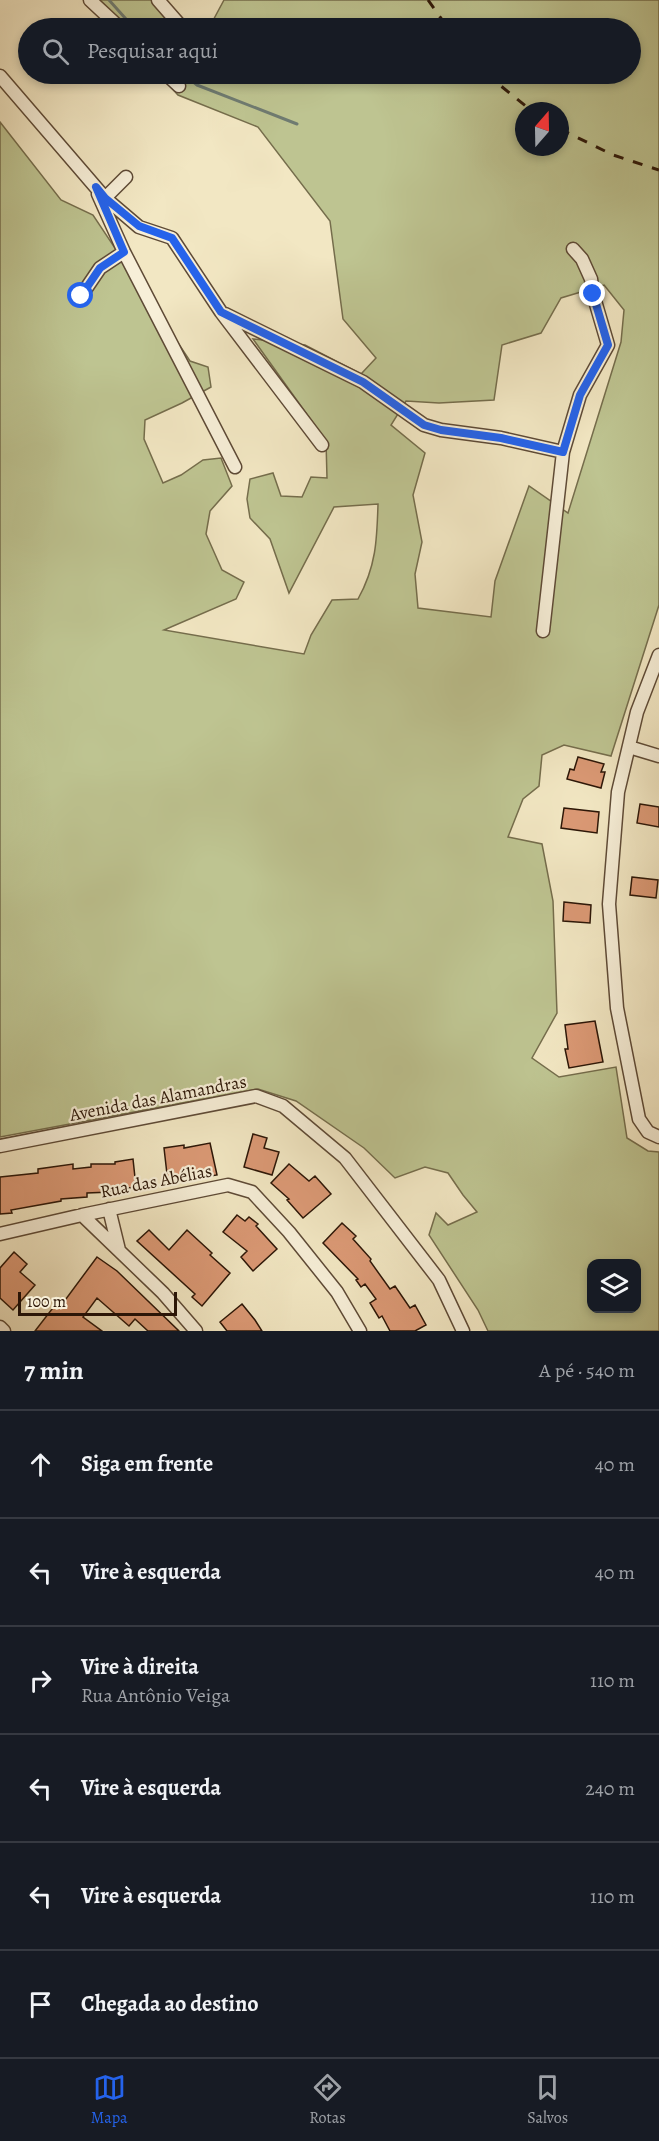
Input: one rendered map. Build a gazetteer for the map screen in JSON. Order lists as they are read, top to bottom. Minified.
{"streets":{"street":["Avenida das Alamandras","Rua das Abélias"]},"scale_bar":"100 m","north":"top","page":{"search":"Pesquisar aqui","scale":"100 m","heading":["7 min","A pé · 540 m"],"list":[["Siga em frente","40 m"],["Vire à esquerda","40 m"],["Vire à direita","Rua Antônio Veiga","110 m"],["Vire à esquerda","240 m"],["Vire à esquerda","110 m"],"Chegada ao destino"],"nav":["Mapa","Rotas","Salvos"]}}
